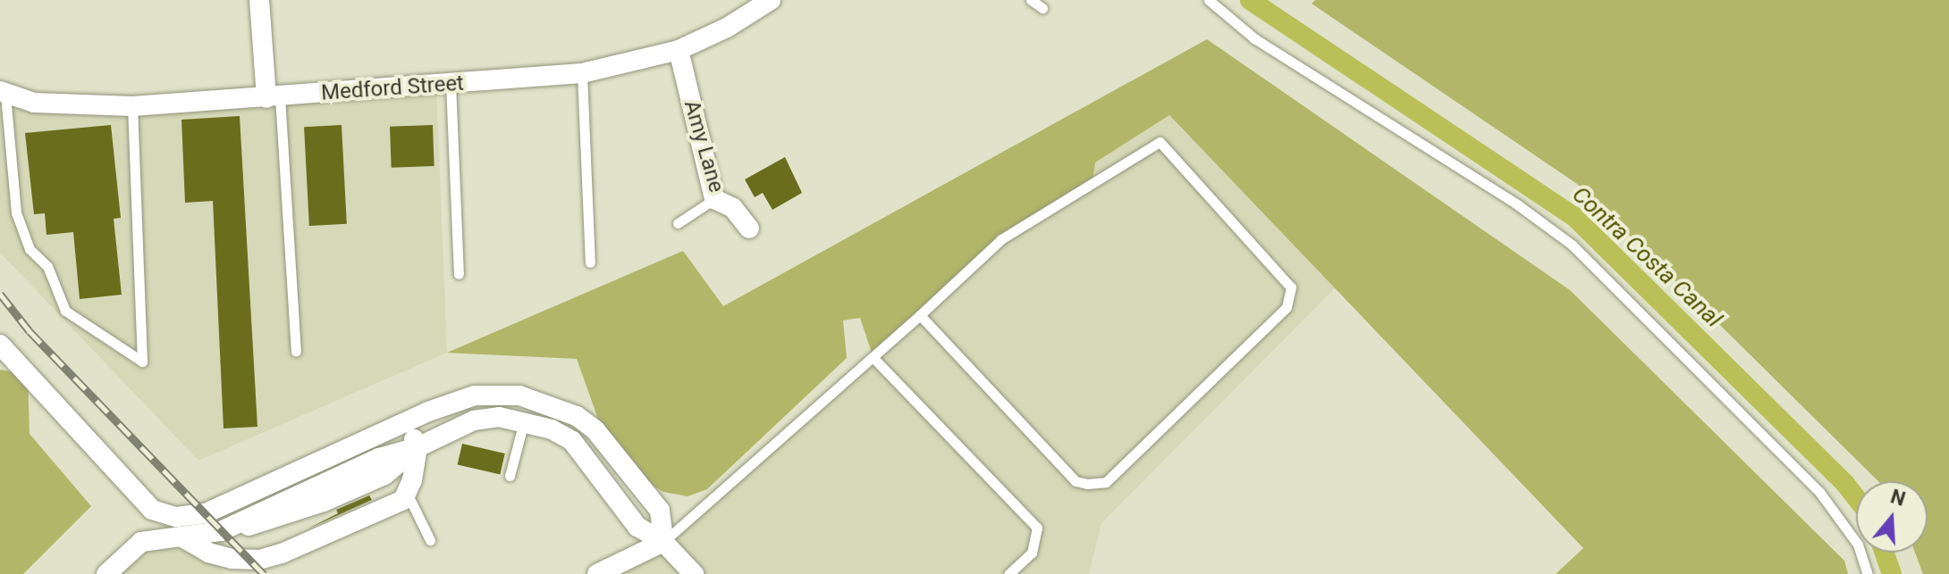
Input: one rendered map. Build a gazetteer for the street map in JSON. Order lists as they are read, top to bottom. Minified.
{"streets":{"street":["Medford Street","Amy Lane"]},"crossings":[["Medford Street","Amy Lane"]],"water":["Contra Costa Canal"],"north":"top"}
